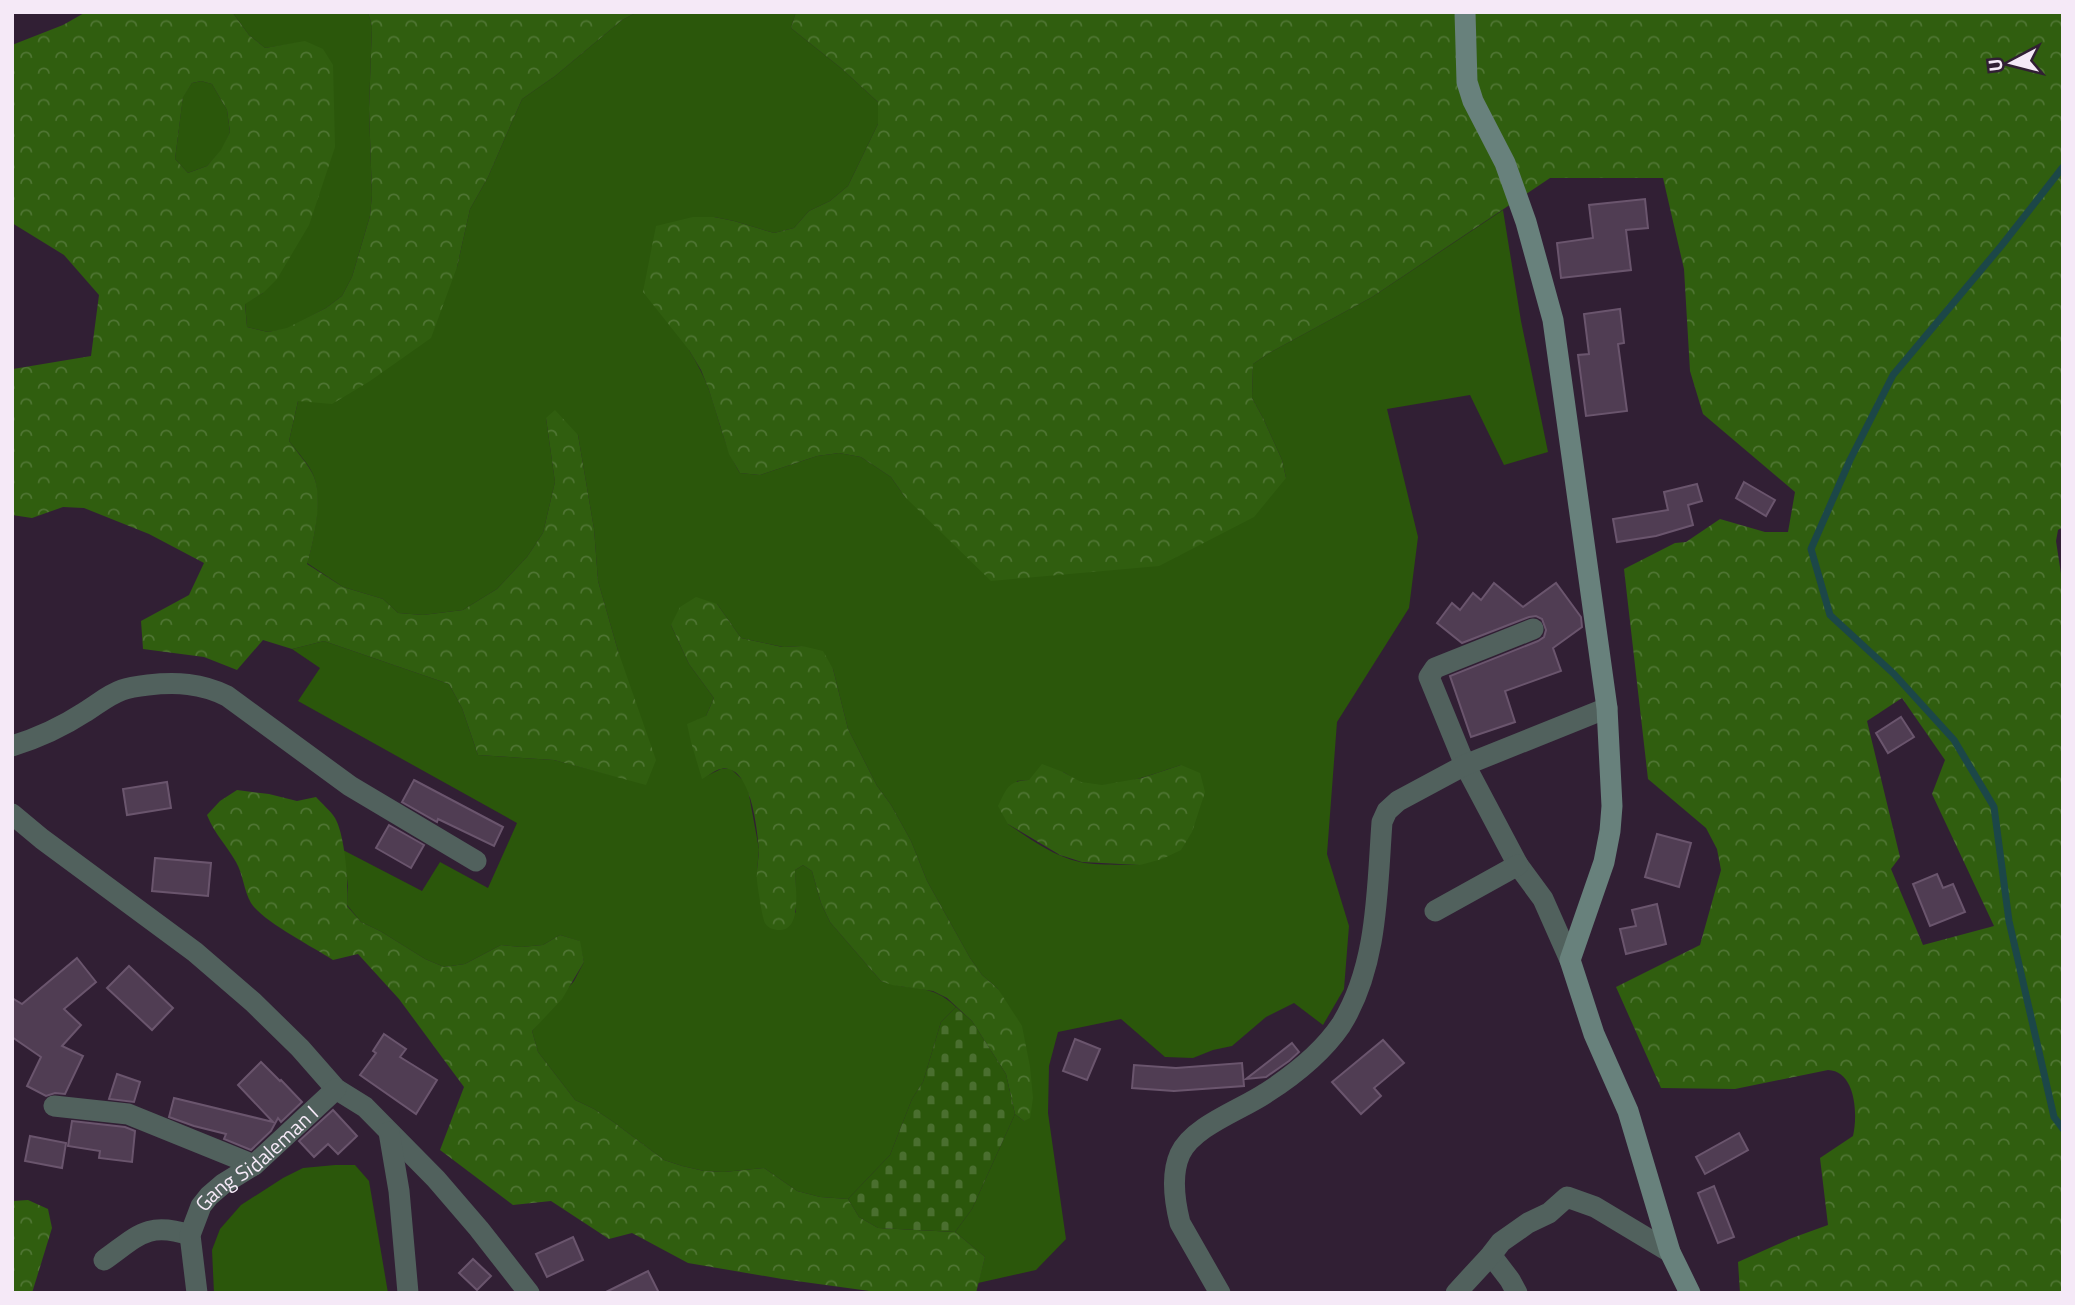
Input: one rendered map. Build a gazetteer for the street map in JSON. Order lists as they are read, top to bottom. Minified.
{"streets":{"street":["Gang Sidaleman I"]},"north":"left"}
